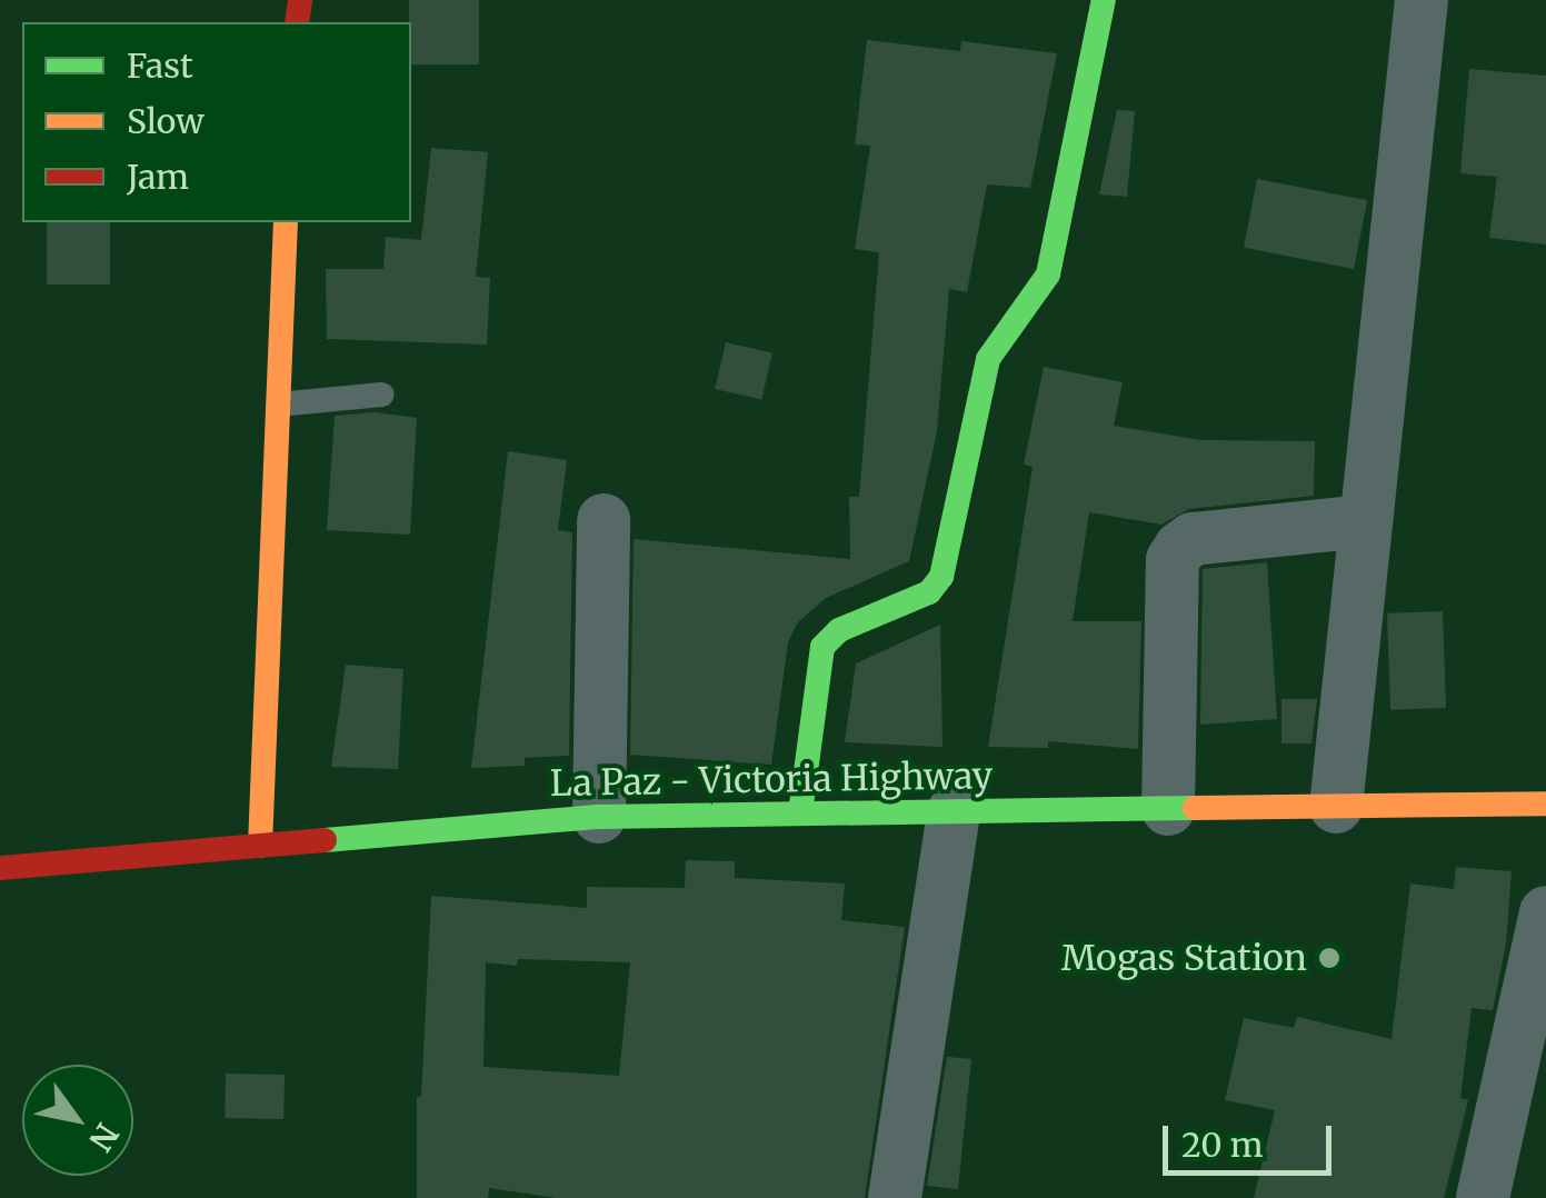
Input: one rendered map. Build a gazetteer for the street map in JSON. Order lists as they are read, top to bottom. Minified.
{"streets":{"street":["La Paz - Victoria Highway"]},"places":["Mogas Station"],"legend":["Fast","Slow","Jam"],"scale_bar":"20 m","north":"bottom right"}
